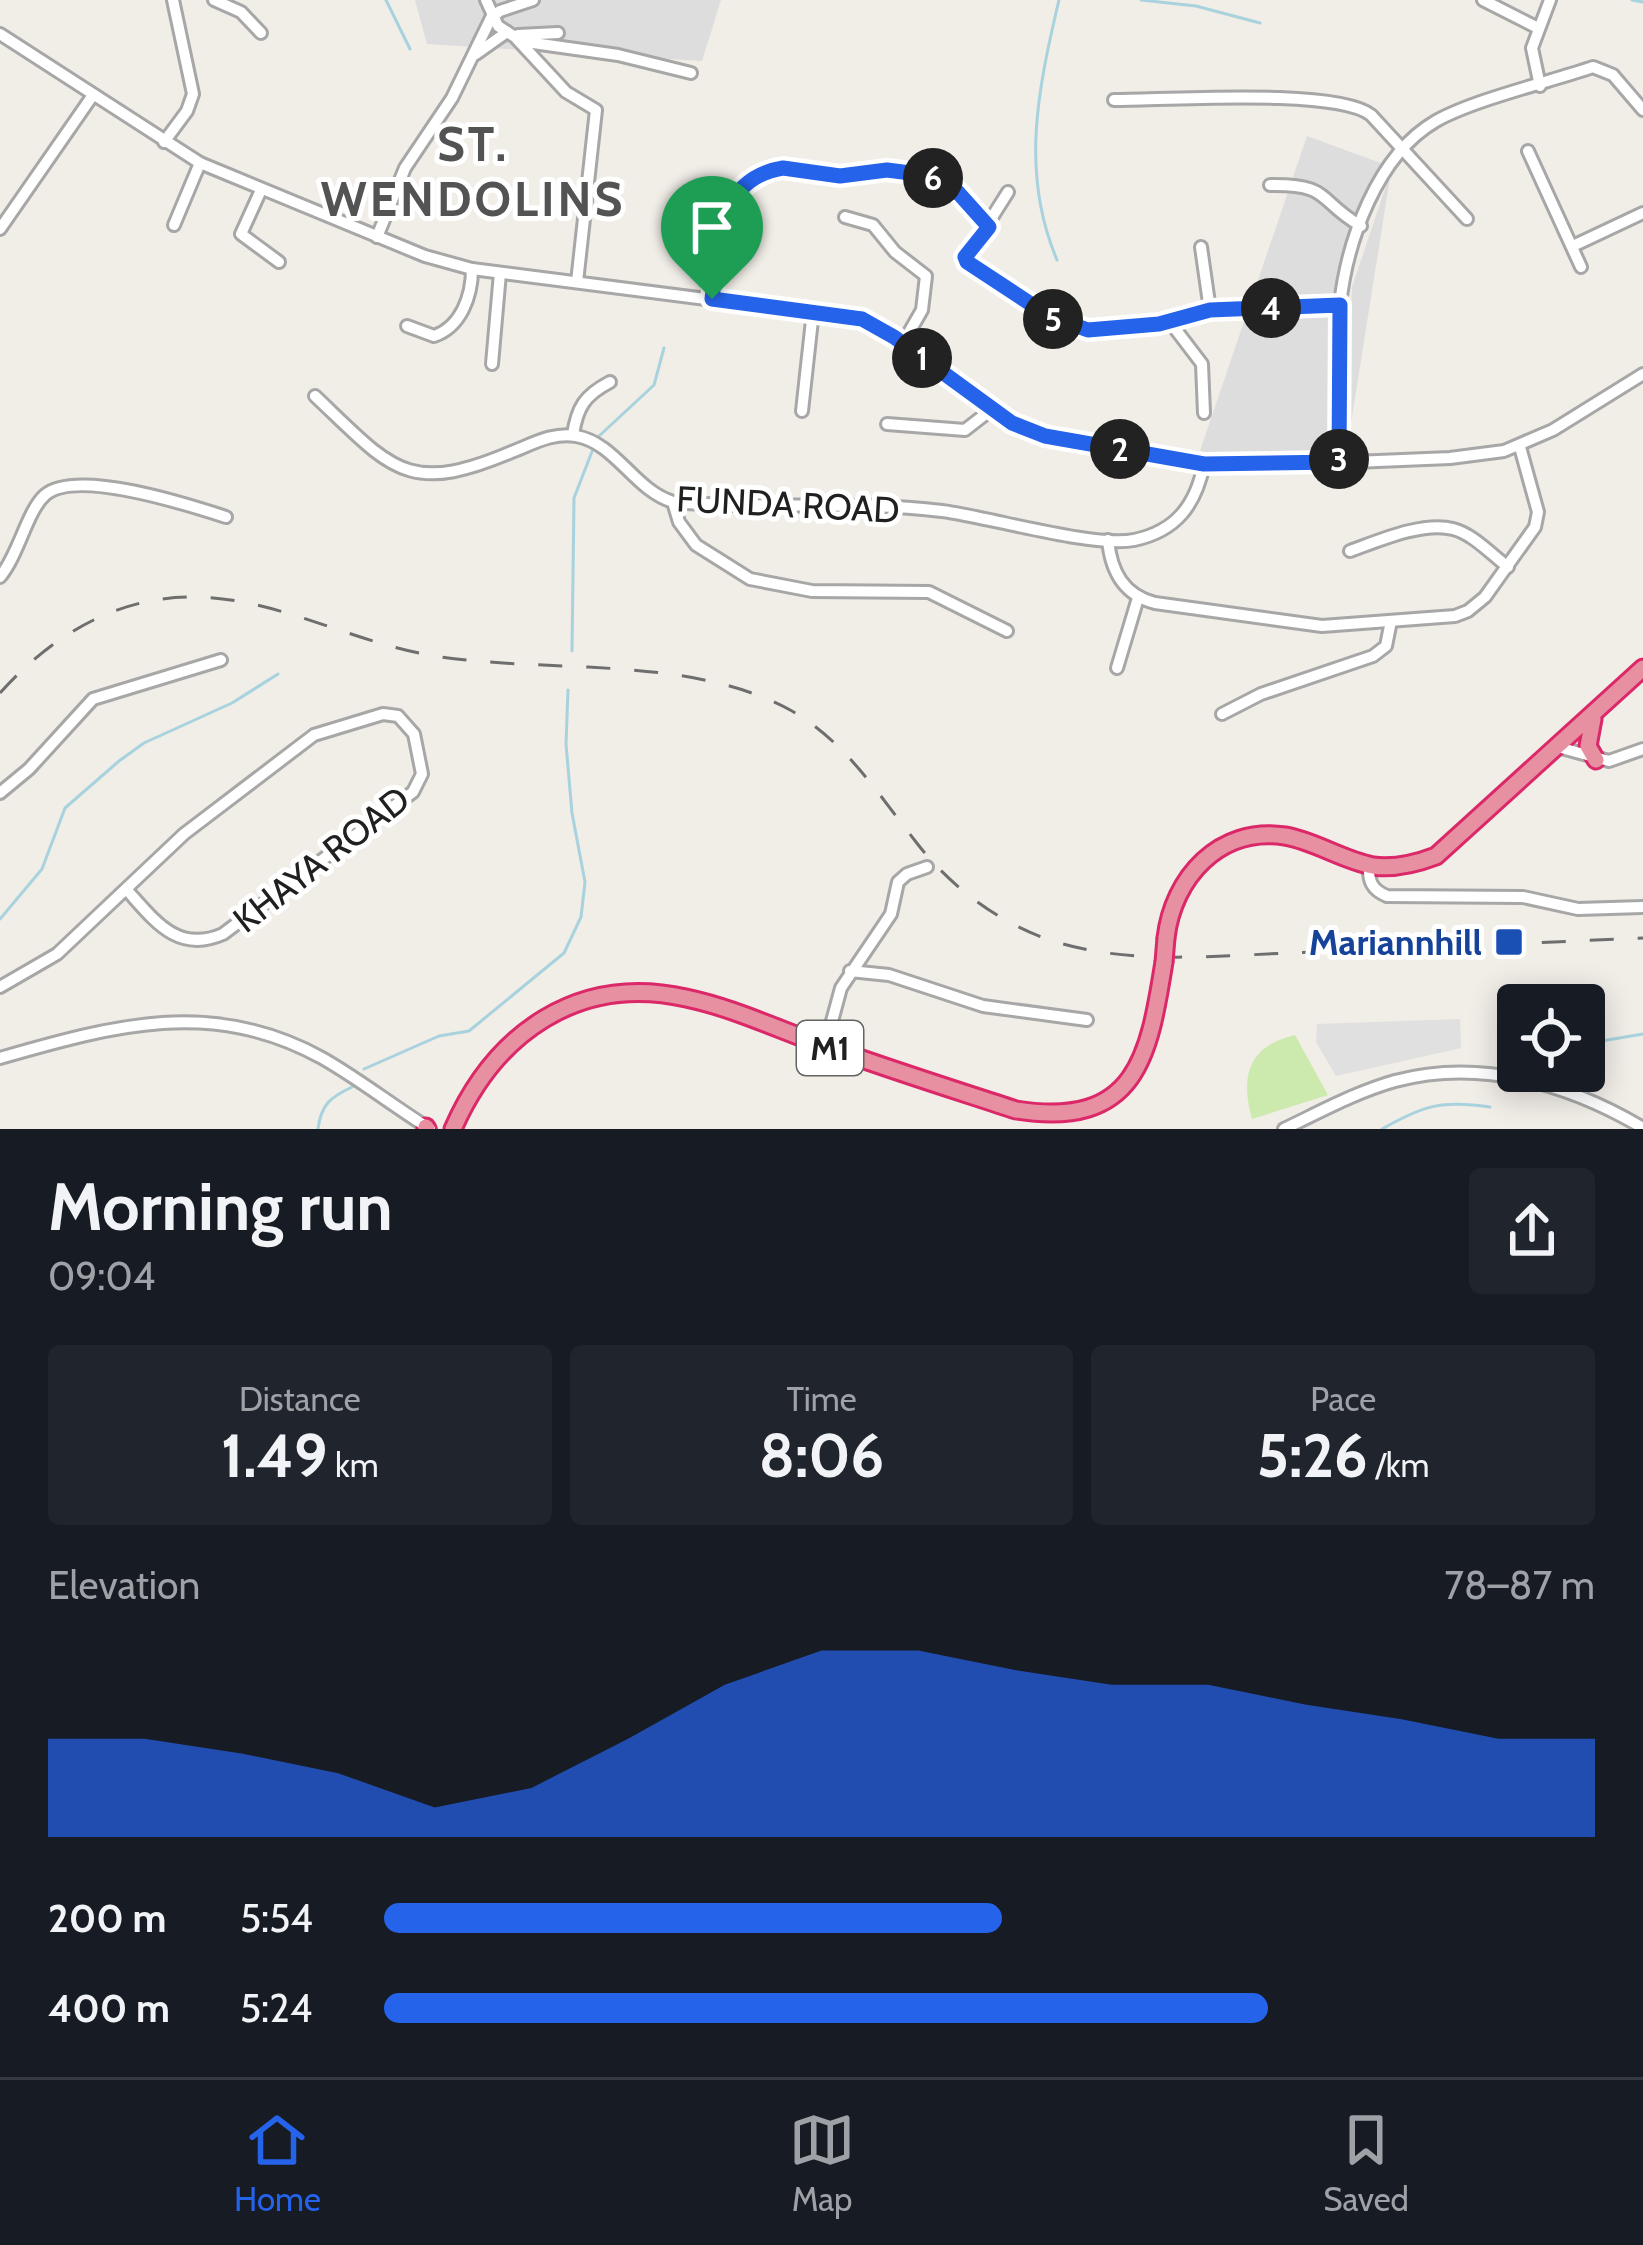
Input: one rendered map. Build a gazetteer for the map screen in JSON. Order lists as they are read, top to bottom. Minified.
{"streets":{"highway":["M1"],"street":["FUNDA ROAD","KHAYA ROAD"]},"districts":["ST. WENDOLINS"],"places":{"transit":["Mariannhill"]},"page":{"pins":["6","4","5","1","2","3"],"heading":["Morning run","09:04"],"stats":[["Distance","1.49 km"],["Time","8:06"],["Pace","5:26 /km"]],"chart":["Elevation","78–87 m"],"list":[{"name":"200 m","note":"5:54"},{"name":"400 m","note":"5:24"}],"tabs":["Home","Map","Saved"]}}
